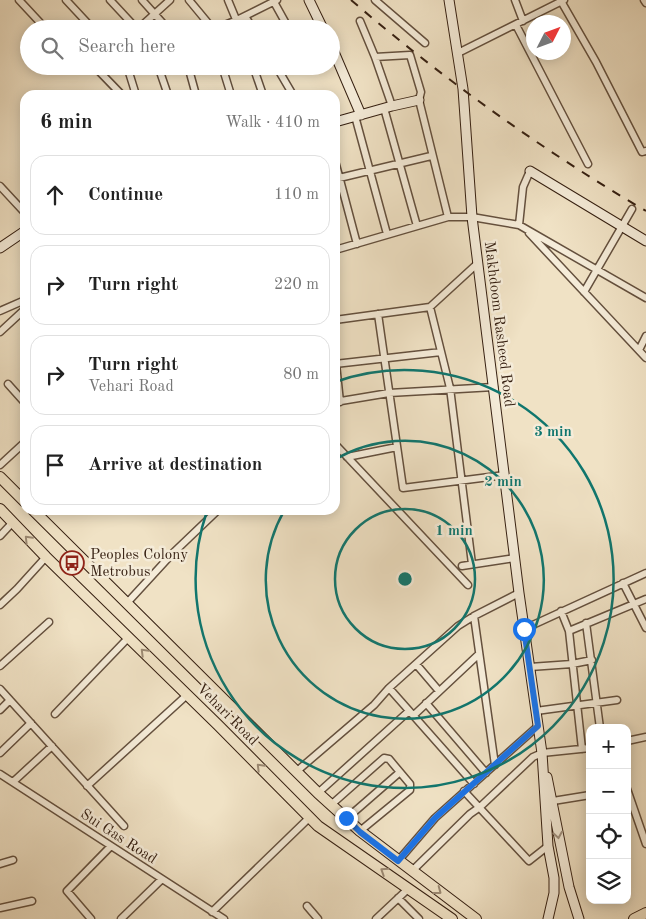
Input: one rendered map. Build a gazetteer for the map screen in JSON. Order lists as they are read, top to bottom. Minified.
{"streets":{"main road":["Makhdoom Rasheed Road","Vehari Road"],"street":["Sui Gas Road"]},"places":{"bus stop":["Peoples Colony Metrobus"]},"north":"top right","page":{"search":"Search here","heading":["6 min","Walk · 410 m"],"list":[["Continue","110 m"],["Turn right","220 m"],["Turn right","Vehari Road","80 m"],"Arrive at destination"],"map_buttons":["+","−"]},"rings":["3 min","2 min","1 min"]}
